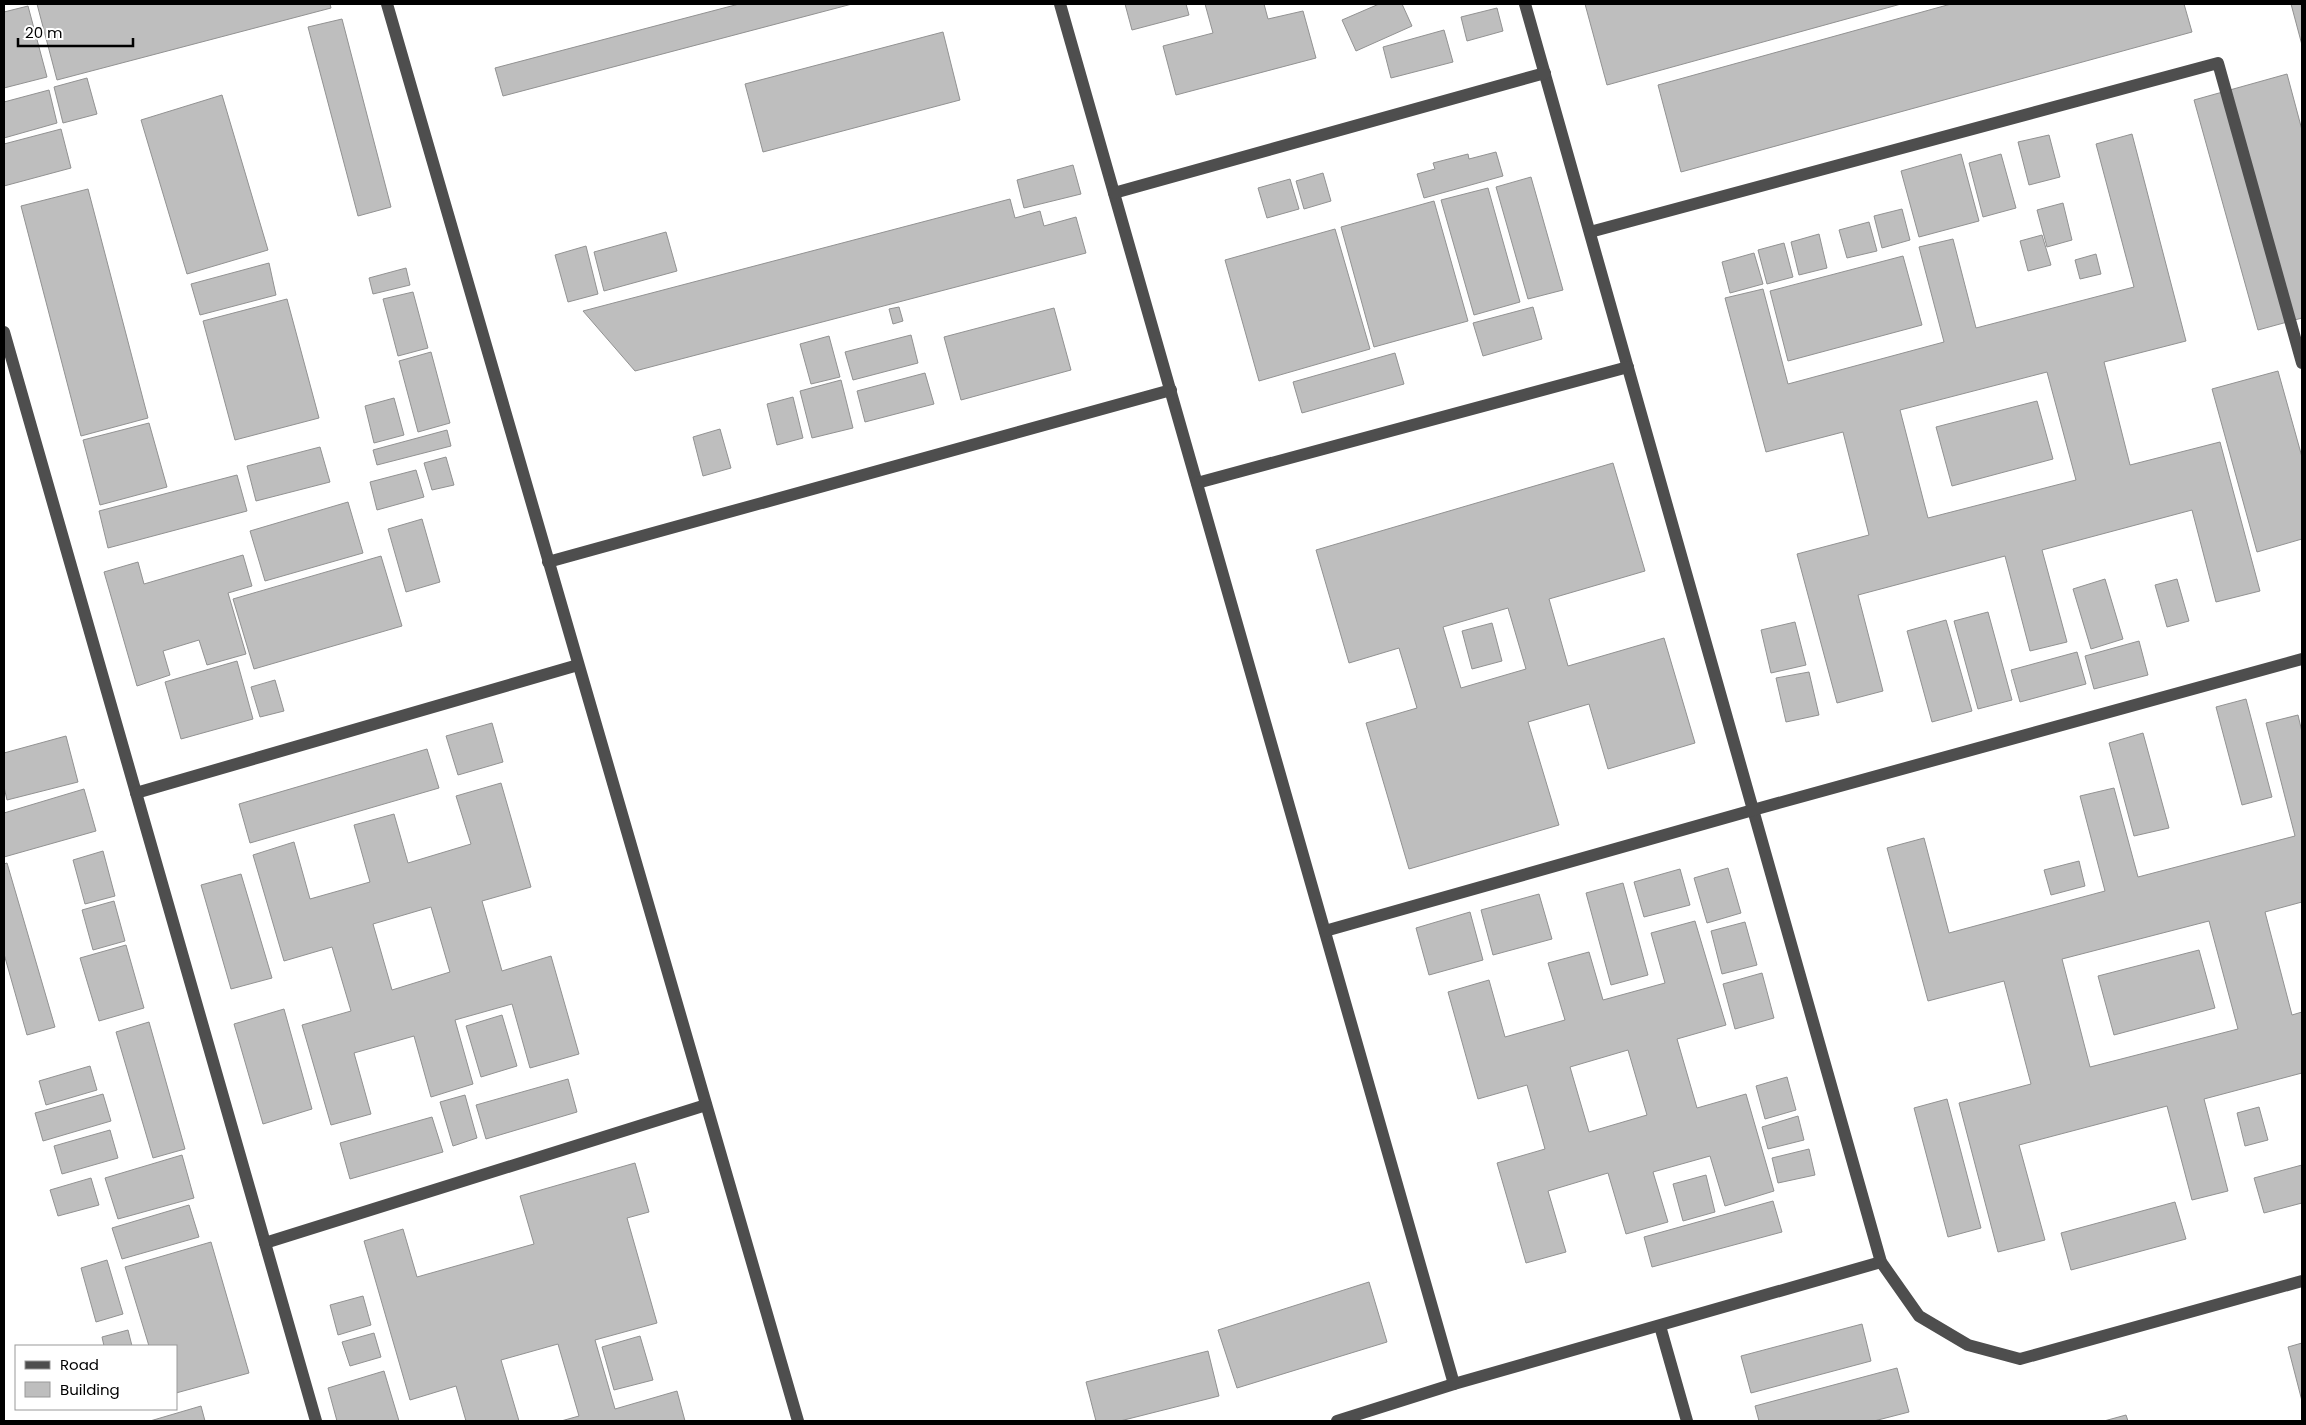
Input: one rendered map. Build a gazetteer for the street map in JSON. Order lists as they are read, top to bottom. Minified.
{"legend":["Road","Building"],"scale_bar":"20 m"}
